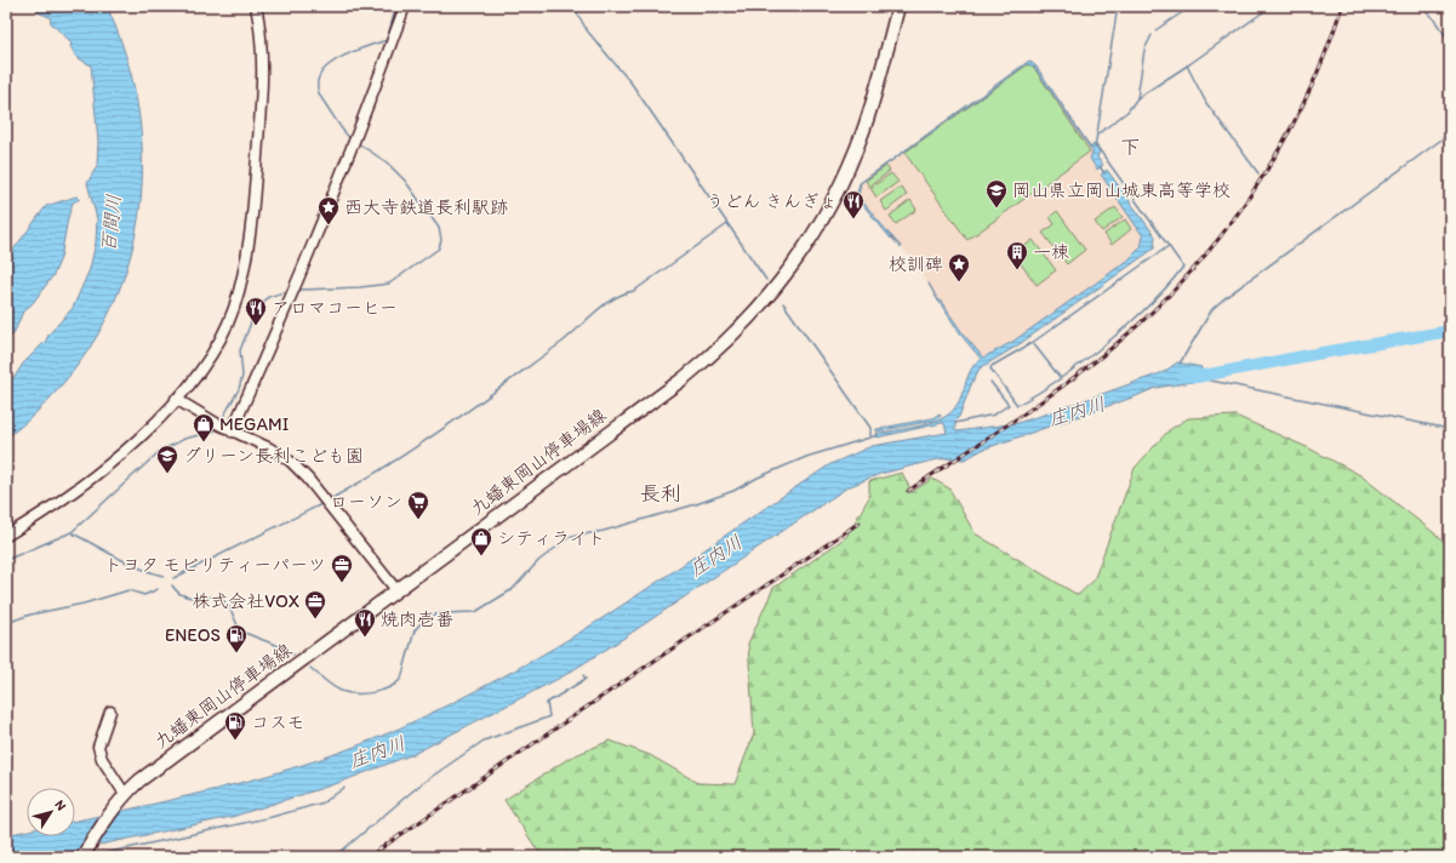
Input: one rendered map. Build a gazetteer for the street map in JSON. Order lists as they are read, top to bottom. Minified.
{"streets":{"main road":["九蟠東岡山停車場線"]},"districts":["下","長利"],"water":["百間川","庄内川"],"places":{"school or university":["岡山県立岡山城東高等学校","グリーン長利こども園"],"restaurant":["うどん きんぎょ","アロマコーヒー","焼肉壱番"],"place":["西大寺鉄道長利駅跡","校訓碑"],"building":["一棟"],"shop":["MEGAMI","シティライト"],"supermarket":["ローソン"],"office":["トヨタ モビリティーパーツ","株式会社VOX"],"fuel station":["ENEOS","コスモ"]},"north":"top right"}
